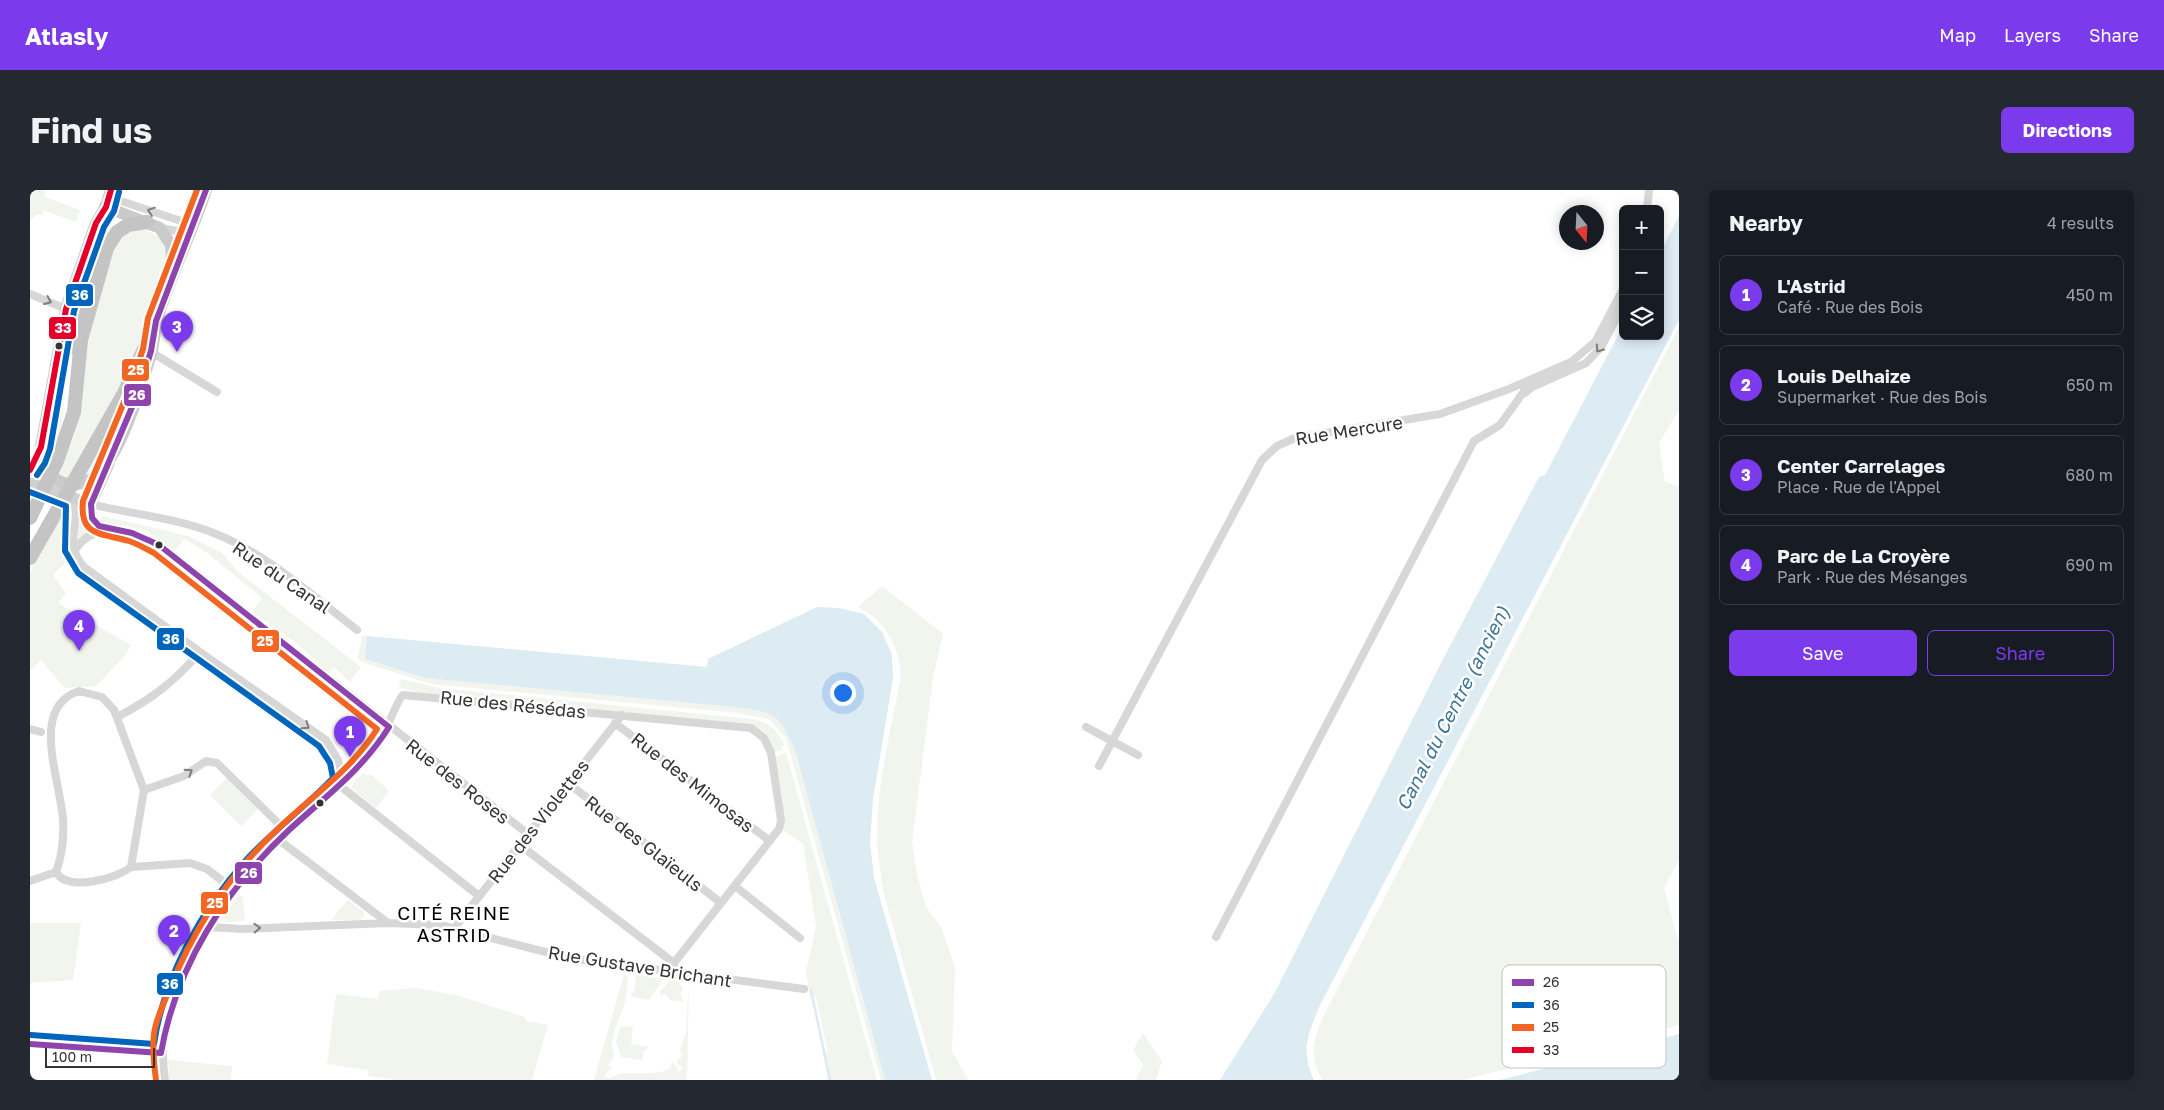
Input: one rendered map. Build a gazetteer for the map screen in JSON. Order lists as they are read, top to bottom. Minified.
{"streets":{"street":["Rue Mercure","Rue du Canal","Rue des Résédas","Rue des Roses","Rue des Mimosas","Rue des Violettes","Rue des Glaïeuls","Rue Gustave Brichant"]},"crossings":[["Rue des Résédas","Rue des Roses"],["Rue des Résédas","Rue des Mimosas"],["Rue des Résédas","Rue des Violettes"],["Rue des Résédas","Rue des Glaïeuls"],["Rue des Roses","Rue des Violettes"],["Rue des Mimosas","Rue des Violettes"],["Rue des Violettes","Rue des Glaïeuls"],["Rue des Violettes","Rue Gustave Brichant"]],"districts":["CITÉ REINE ASTRID"],"water":["Canal du Centre (ancien)"],"lines":["transit line 26","transit line 25","transit line 33","transit line 36"],"legend":["26","36","25","33"],"scale_bar":"100 m","north":"bottom","page":{"header":"Atlasly","nav":["Map","Layers","Share"],"buttons":["Directions",["Save","Share"]],"title":"Find us","heading":["Nearby","4 results"],"map_buttons":["+","−"],"list":[{"mark":"1","name":"L'Astrid","note":"Café · Rue des Bois","value":"450 m"},{"mark":"2","name":"Louis Delhaize","note":"Supermarket · Rue des Bois","value":"650 m"},{"mark":"3","name":"Center Carrelages","note":"Place · Rue de l'Appel","value":"680 m"},{"mark":"4","name":"Parc de La Croyère","note":"Park · Rue des Mésanges","value":"690 m"}],"pins":["3","4","1","2"],"scale":"100 m"}}
